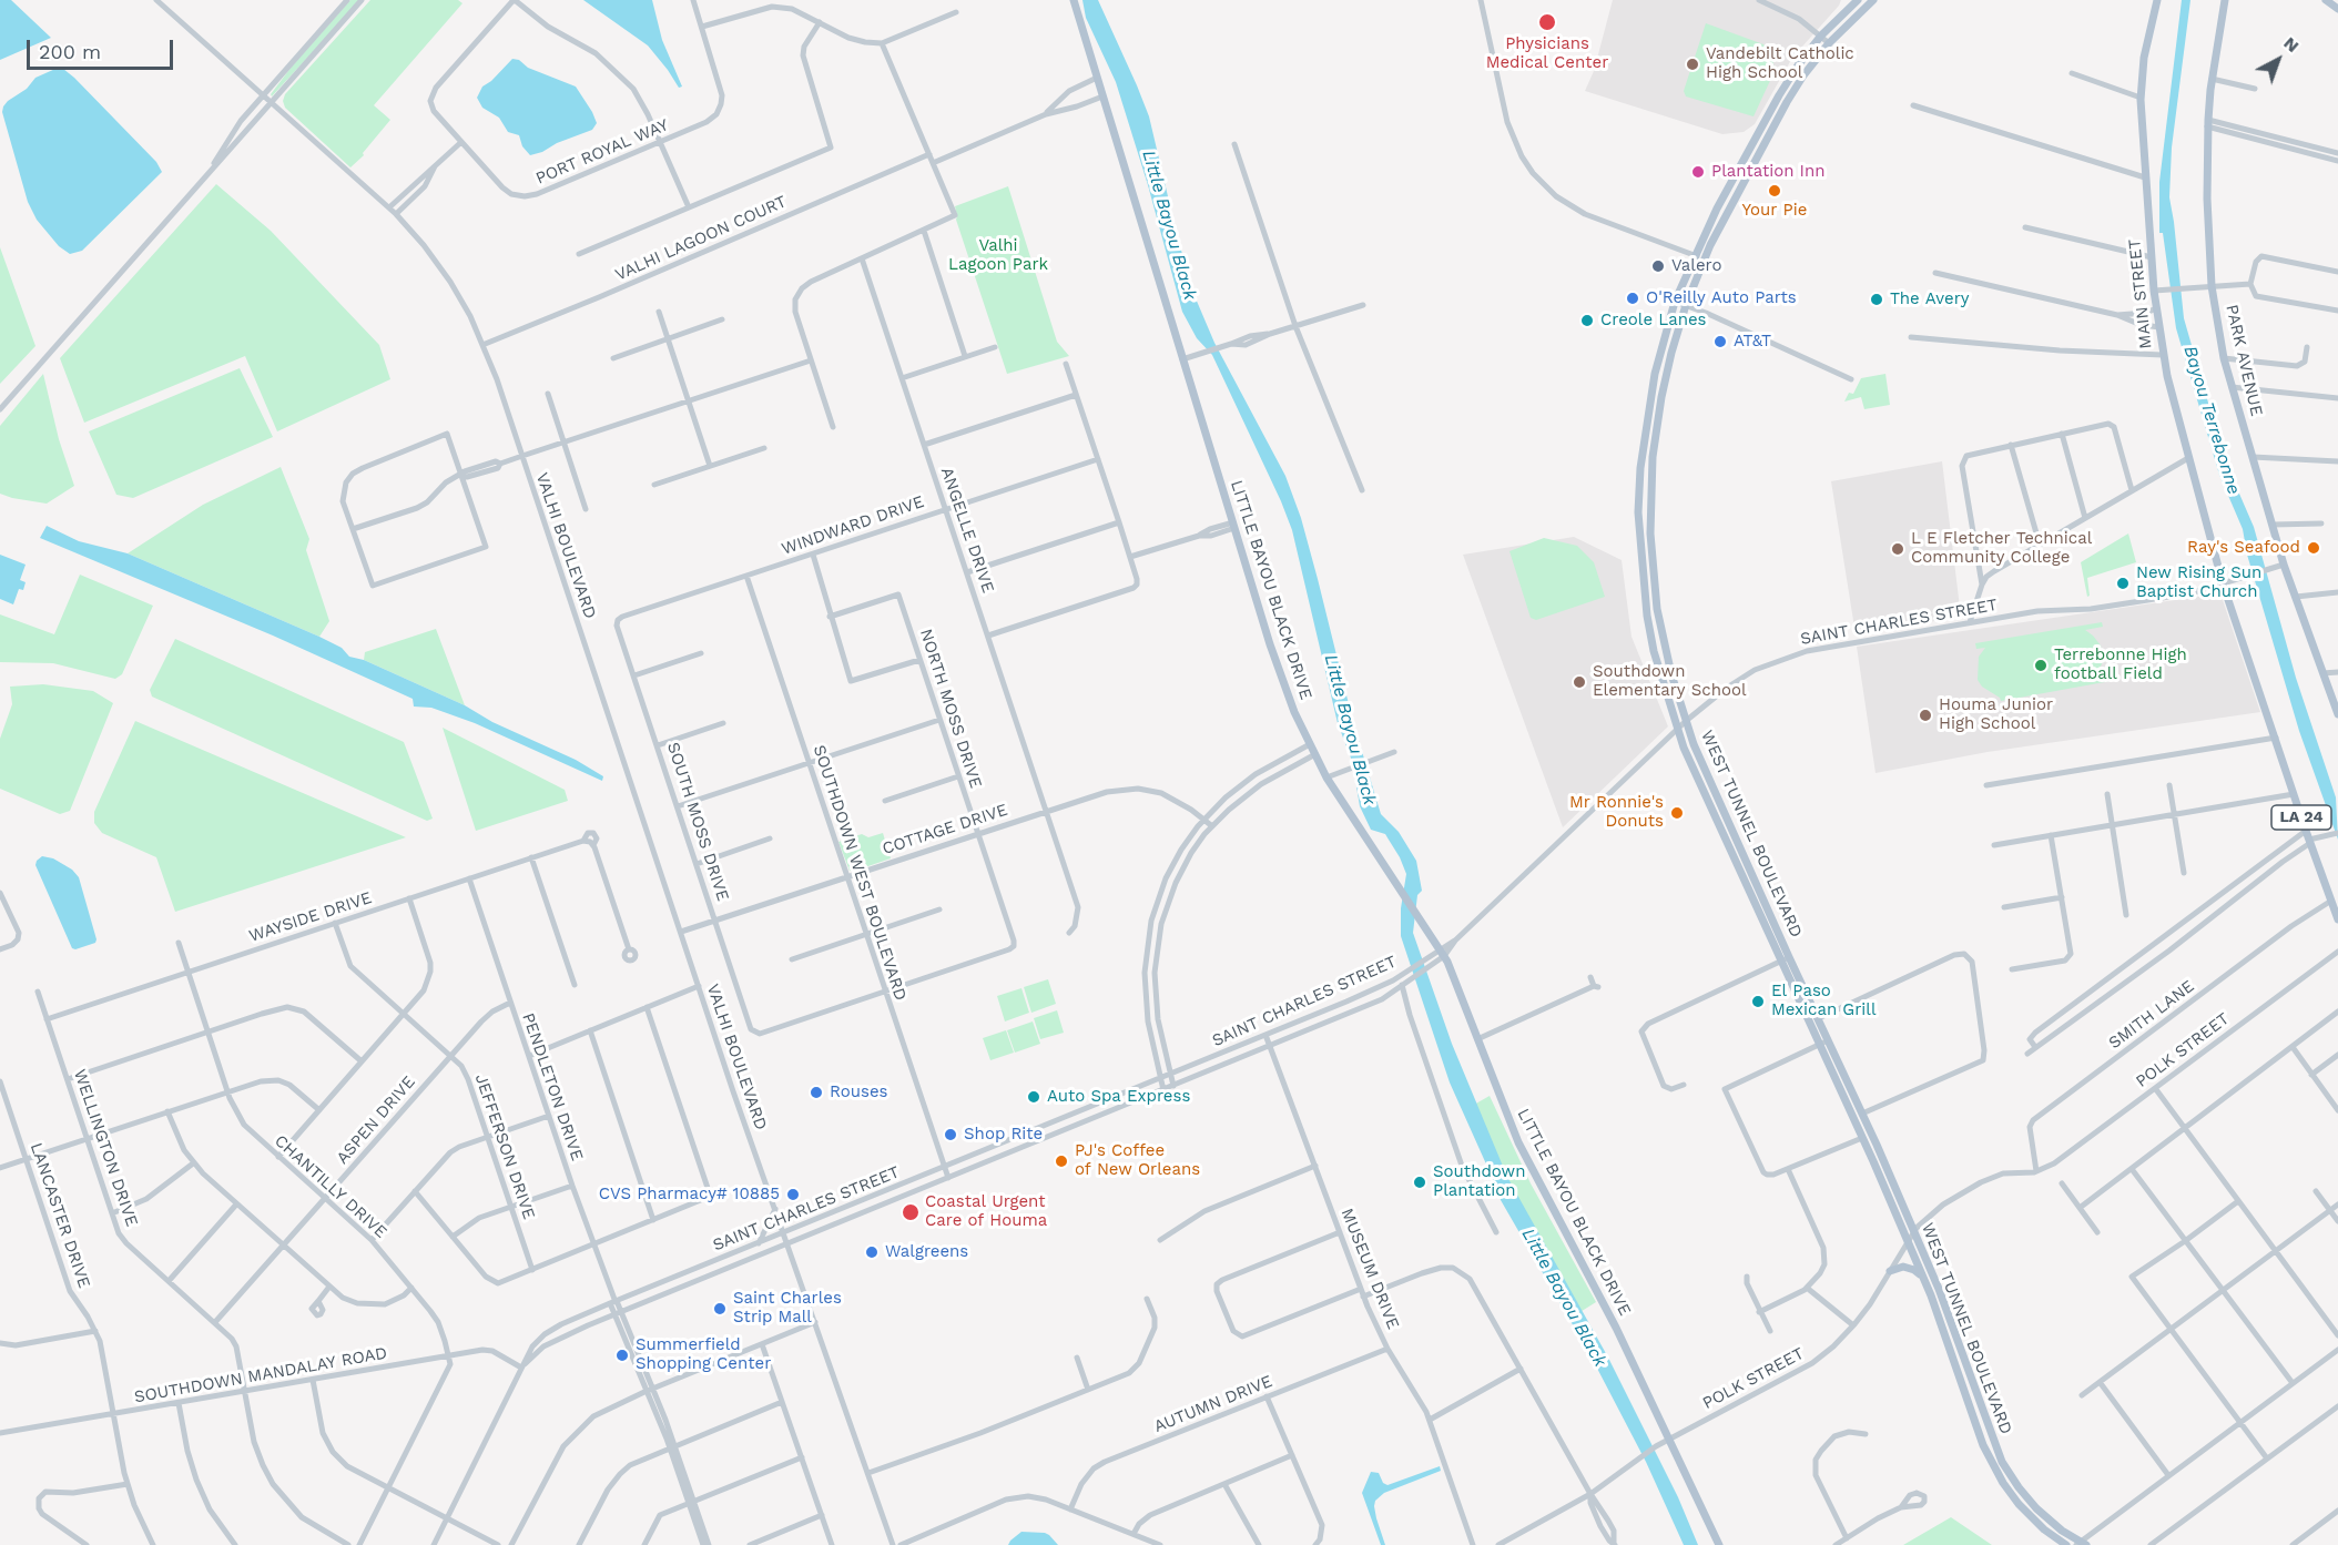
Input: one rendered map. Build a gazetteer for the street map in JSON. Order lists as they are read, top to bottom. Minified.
{"streets":{"main road":["MAIN STREET","PARK AVENUE","LITTLE BAYOU BLACK DRIVE","LA 24","WEST TUNNEL BOULEVARD"],"street":["PORT ROYAL WAY","VALHI LAGOON COURT","WINDWARD DRIVE","ANGELLE DRIVE","VALHI BOULEVARD","SAINT CHARLES STREET","NORTH MOSS DRIVE","SOUTH MOSS DRIVE","COTTAGE DRIVE","SOUTHDOWN WEST BOULEVARD","WAYSIDE DRIVE","SMITH LANE","POLK STREET","PENDLETON DRIVE","ASPEN DRIVE","JEFFERSON DRIVE","WELLINGTON DRIVE","CHANTILLY DRIVE","LANCASTER DRIVE","MUSEUM DRIVE","SOUTHDOWN MANDALAY ROAD","AUTUMN DRIVE"]},"crossings":[["VALHI LAGOON COURT","VALHI BOULEVARD"],["MAIN STREET","SAINT CHARLES STREET"],["MAIN STREET","SMITH LANE"],["PARK AVENUE","SAINT CHARLES STREET"],["WINDWARD DRIVE","ANGELLE DRIVE"],["WINDWARD DRIVE","SOUTH MOSS DRIVE"],["WINDWARD DRIVE","SOUTHDOWN WEST BOULEVARD"],["ANGELLE DRIVE","COTTAGE DRIVE"],["VALHI BOULEVARD","SAINT CHARLES STREET"],["VALHI BOULEVARD","COTTAGE DRIVE"],["LITTLE BAYOU BLACK DRIVE","SAINT CHARLES STREET"],["LITTLE BAYOU BLACK DRIVE","POLK STREET"],["SAINT CHARLES STREET","WEST TUNNEL BOULEVARD"],["SAINT CHARLES STREET","SOUTHDOWN WEST BOULEVARD"],["SAINT CHARLES STREET","PENDLETON DRIVE"],["SAINT CHARLES STREET","MUSEUM DRIVE"],["SAINT CHARLES STREET","SOUTHDOWN MANDALAY ROAD"],["NORTH MOSS DRIVE","SOUTH MOSS DRIVE"],["NORTH MOSS DRIVE","COTTAGE DRIVE"],["NORTH MOSS DRIVE","SOUTHDOWN WEST BOULEVARD"],["SOUTH MOSS DRIVE","COTTAGE DRIVE"],["SOUTH MOSS DRIVE","SOUTHDOWN WEST BOULEVARD"],["COTTAGE DRIVE","SOUTHDOWN WEST BOULEVARD"],["WEST TUNNEL BOULEVARD","POLK STREET"],["WAYSIDE DRIVE","PENDLETON DRIVE"],["WAYSIDE DRIVE","JEFFERSON DRIVE"],["WAYSIDE DRIVE","WELLINGTON DRIVE"],["WAYSIDE DRIVE","CHANTILLY DRIVE"],["SMITH LANE","POLK STREET"],["PENDLETON DRIVE","ASPEN DRIVE"],["ASPEN DRIVE","JEFFERSON DRIVE"],["ASPEN DRIVE","WELLINGTON DRIVE"],["ASPEN DRIVE","CHANTILLY DRIVE"],["WELLINGTON DRIVE","SOUTHDOWN MANDALAY ROAD"],["CHANTILLY DRIVE","SOUTHDOWN MANDALAY ROAD"],["LANCASTER DRIVE","SOUTHDOWN MANDALAY ROAD"],["MUSEUM DRIVE","AUTUMN DRIVE"]],"water":["Little Bayou Black","Bayou Terrebonne"],"parks":["Valhi Lagoon Park"],"places":["Physicians Medical Center","Vandebilt Catholic High School","Plantation Inn","Your Pie","Valero","O'Reilly Auto Parts","The Avery","Creole Lanes","AT&T","Ray's Seafood","L E Fletcher Technical Community College","New Rising Sun Baptist Church","Terrebonne High football Field","Southdown Elementary School","Houma Junior High School","Mr Ronnie's Donuts","El Paso Mexican Grill","Rouses","Auto Spa Express","Shop Rite","PJ's Coffee of New Orleans","Southdown Plantation","CVS Pharmacy# 10885","Coastal Urgent Care of Houma","Walgreens","Saint Charles Strip Mall","Summerfield Shopping Center"],"scale_bar":"200 m","north":"top right"}
